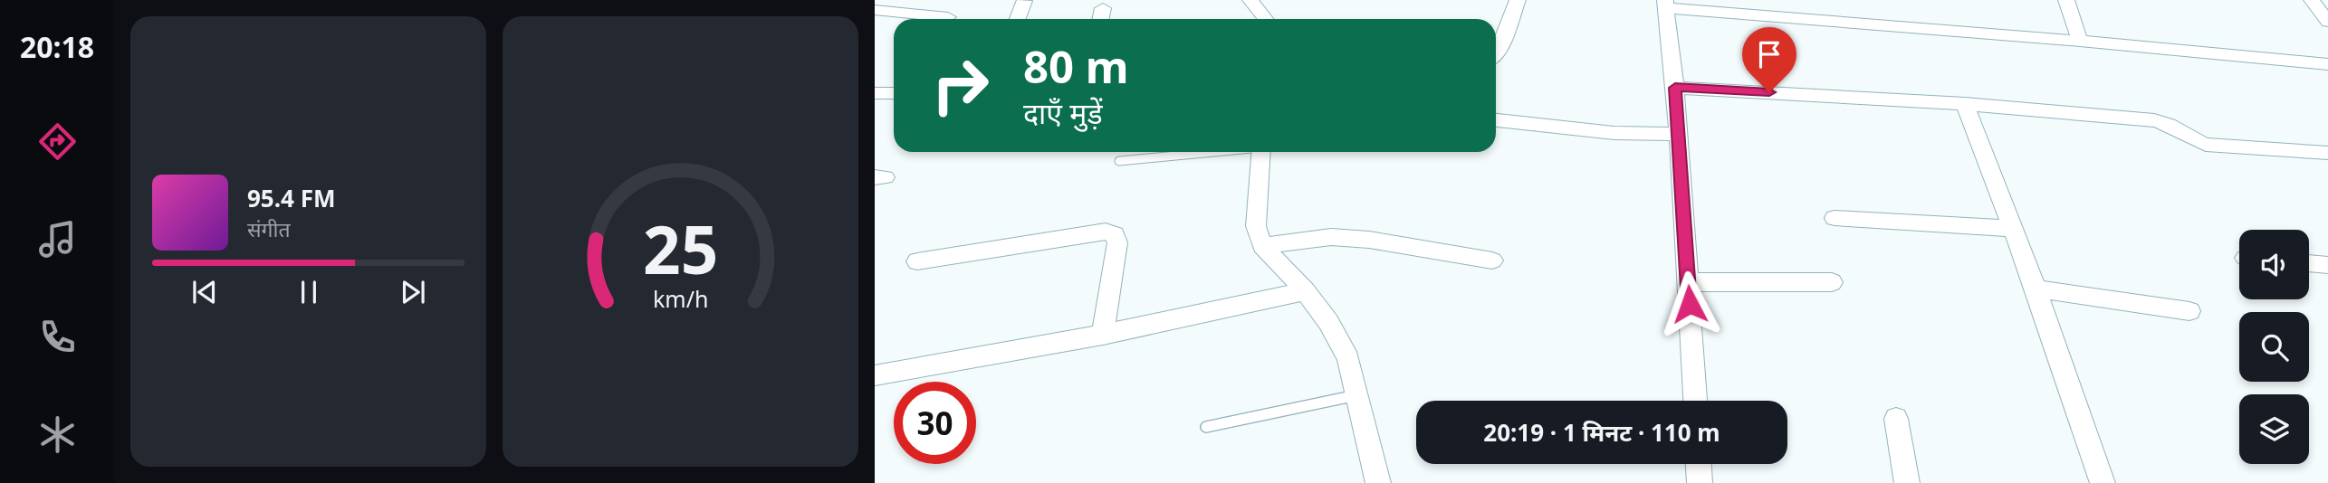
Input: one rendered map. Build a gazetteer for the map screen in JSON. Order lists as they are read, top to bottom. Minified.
{"page":{"tabs":"20:18","turn":["80 m","दाएँ मुड़ें"],"song":["95.4 FM","संगीत"],"limit":"30","trip":"20:19 · 1 मिनट · 110 m","gauge":["25","km/h"]}}
